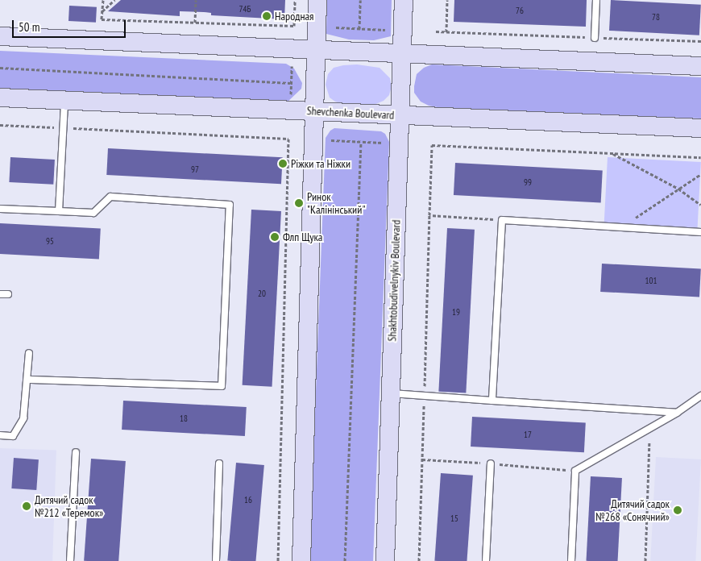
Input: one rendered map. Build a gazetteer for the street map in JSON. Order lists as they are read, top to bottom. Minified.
{"streets":{"main road":["Shevchenka Boulevard","Shakhtobudivelnykiv Boulevard"]},"crossings":[["Shevchenka Boulevard","Shakhtobudivelnykiv Boulevard"]],"places":["Народная","Ріжки та Ніжки","Ринок \"Калінінський\"","Флп Щука","Дитячий садок №212 «Теремок»","Дитячий садок №268 «Сонячний»"],"house_numbers":["74Б","76","78","97","99","95","101","20","19","18","17","16","15"],"scale_bar":"50 m"}
